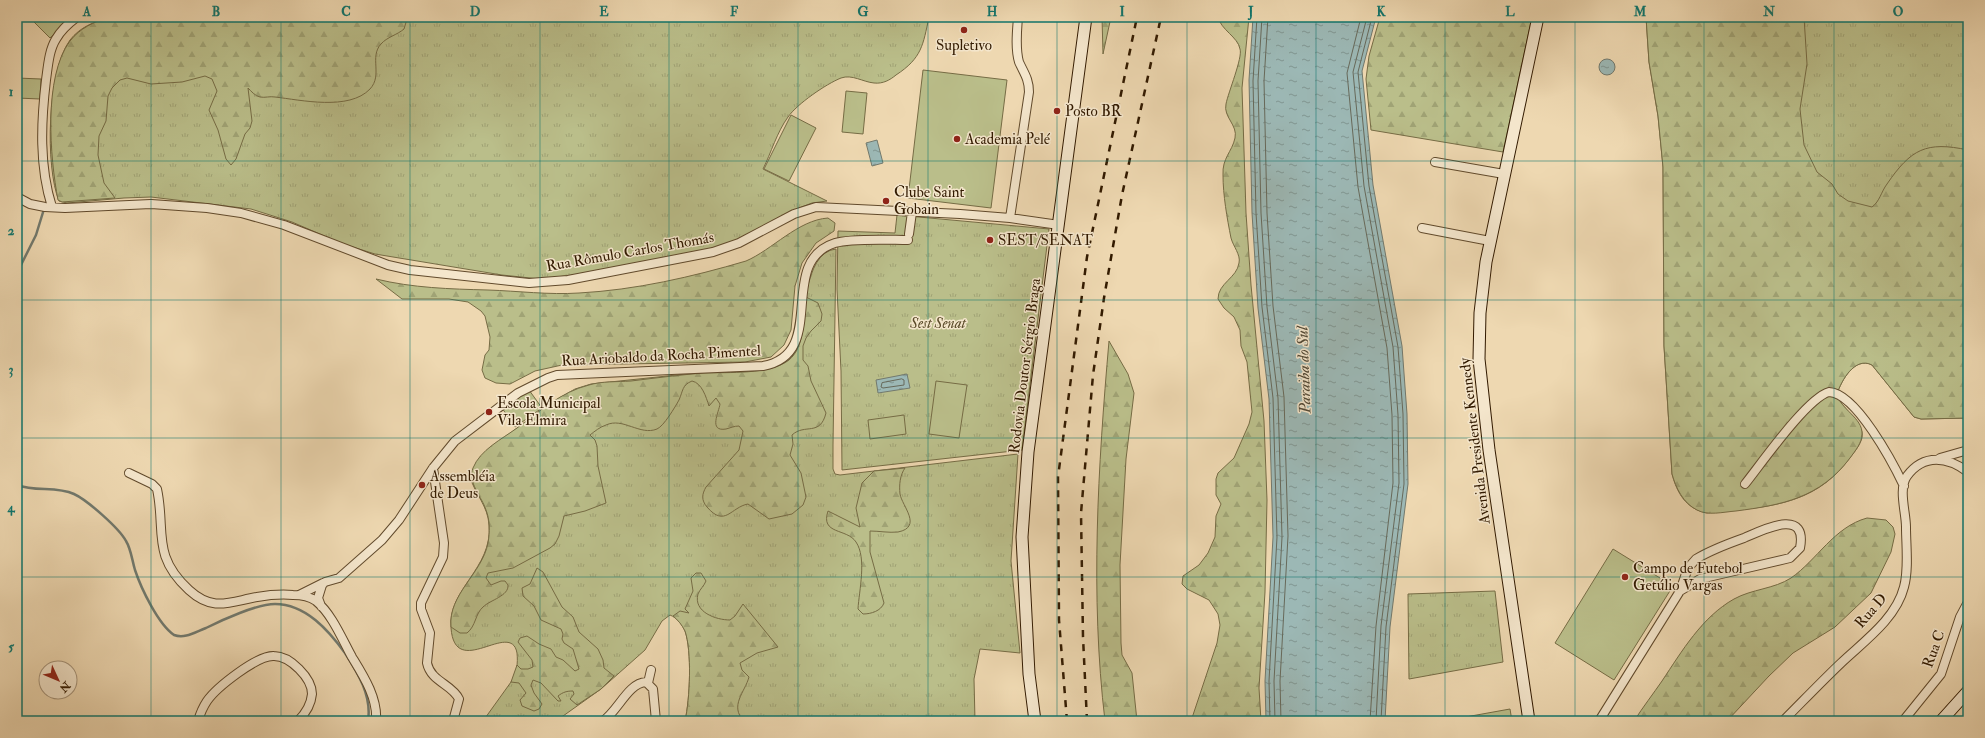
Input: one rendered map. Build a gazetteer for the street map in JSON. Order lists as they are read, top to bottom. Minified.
{"streets":{"main road":["Rodovia Doutor Sérgio Braga","Avenida Presidente Kennedy"],"street":["Rua Rômulo Carlos Thomás","Rua Ariobaldo da Rocha Pimentel","Rua D","Rua C"]},"crossings":[["Rua Rômulo Carlos Thomás","Rua Ariobaldo da Rocha Pimentel"],["Rua Rômulo Carlos Thomás","Rodovia Doutor Sérgio Braga"]],"water":["Paraiba do Sul"],"parks":["Sest Senat"],"places":["Supletivo","Posto BR","Academia Pelé","Clube Saint Gobain","SEST/SENAT","Escola Municipal Vila Elmira","Assembléia de Deus","Campo de Futebol Getúlio Vargas"],"north":"bottom right","grid":{"columns":["A","B","C","D","E","F","G","H","I","J","K","L","M","N","O"],"rows":["1","2","3","4","5"]}}
